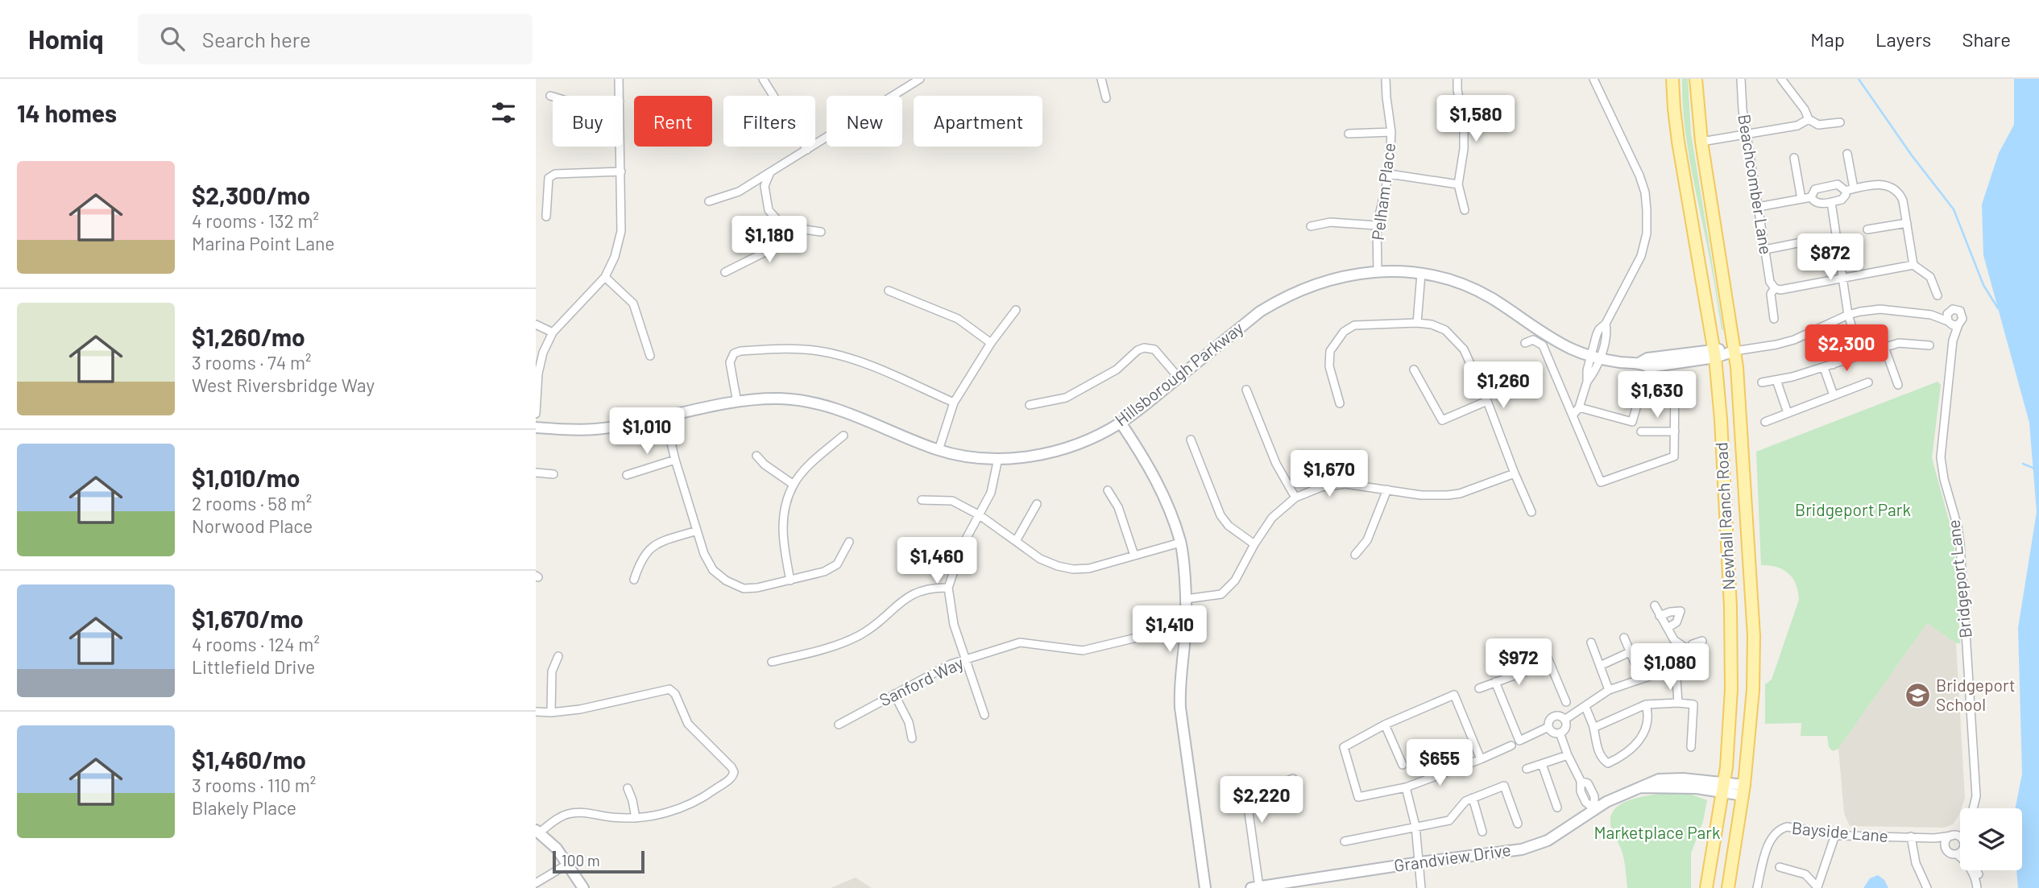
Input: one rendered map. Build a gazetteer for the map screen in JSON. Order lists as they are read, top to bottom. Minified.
{"streets":{"main road":["Newhall Ranch Road"],"street":["Beachcomber Lane","Pelham Place","Hillsborough Parkway","Bridgeport Lane","Sanford Way","Bayside Lane","Grandview Drive"]},"crossings":[["Pelham Place","Hillsborough Parkway"],["Hillsborough Parkway","Newhall Ranch Road"],["Newhall Ranch Road","Grandview Drive"]],"parks":["Bridgeport Park","Marketplace Park"],"places":{"school or university":["Bridgeport School"]},"scale_bar":"100 m","page":{"header":"Homiq","search":"Search here","nav":["Map","Layers","Share"],"heading":"14 homes","price":["$1,580","$1,180","$872","$2,300","$1,260","$1,630","$1,010","$1,670","$1,460","$1,410","$972","$1,080","$655","$2,220"],"chip":["Buy","Rent","Filters","New","Apartment"],"list":[{"name":"$2,300/mo","note":"4 rooms · 132 m² · Marina Point Lane"},{"name":"$1,260/mo","note":"3 rooms · 74 m² · West Riversbridge Way"},{"name":"$1,010/mo","note":"2 rooms · 58 m² · Norwood Place"},{"name":"$1,670/mo","note":"4 rooms · 124 m² · Littlefield Drive"},{"name":"$1,460/mo","note":"3 rooms · 110 m² · Blakely Place"}],"scale":"100 m"}}
